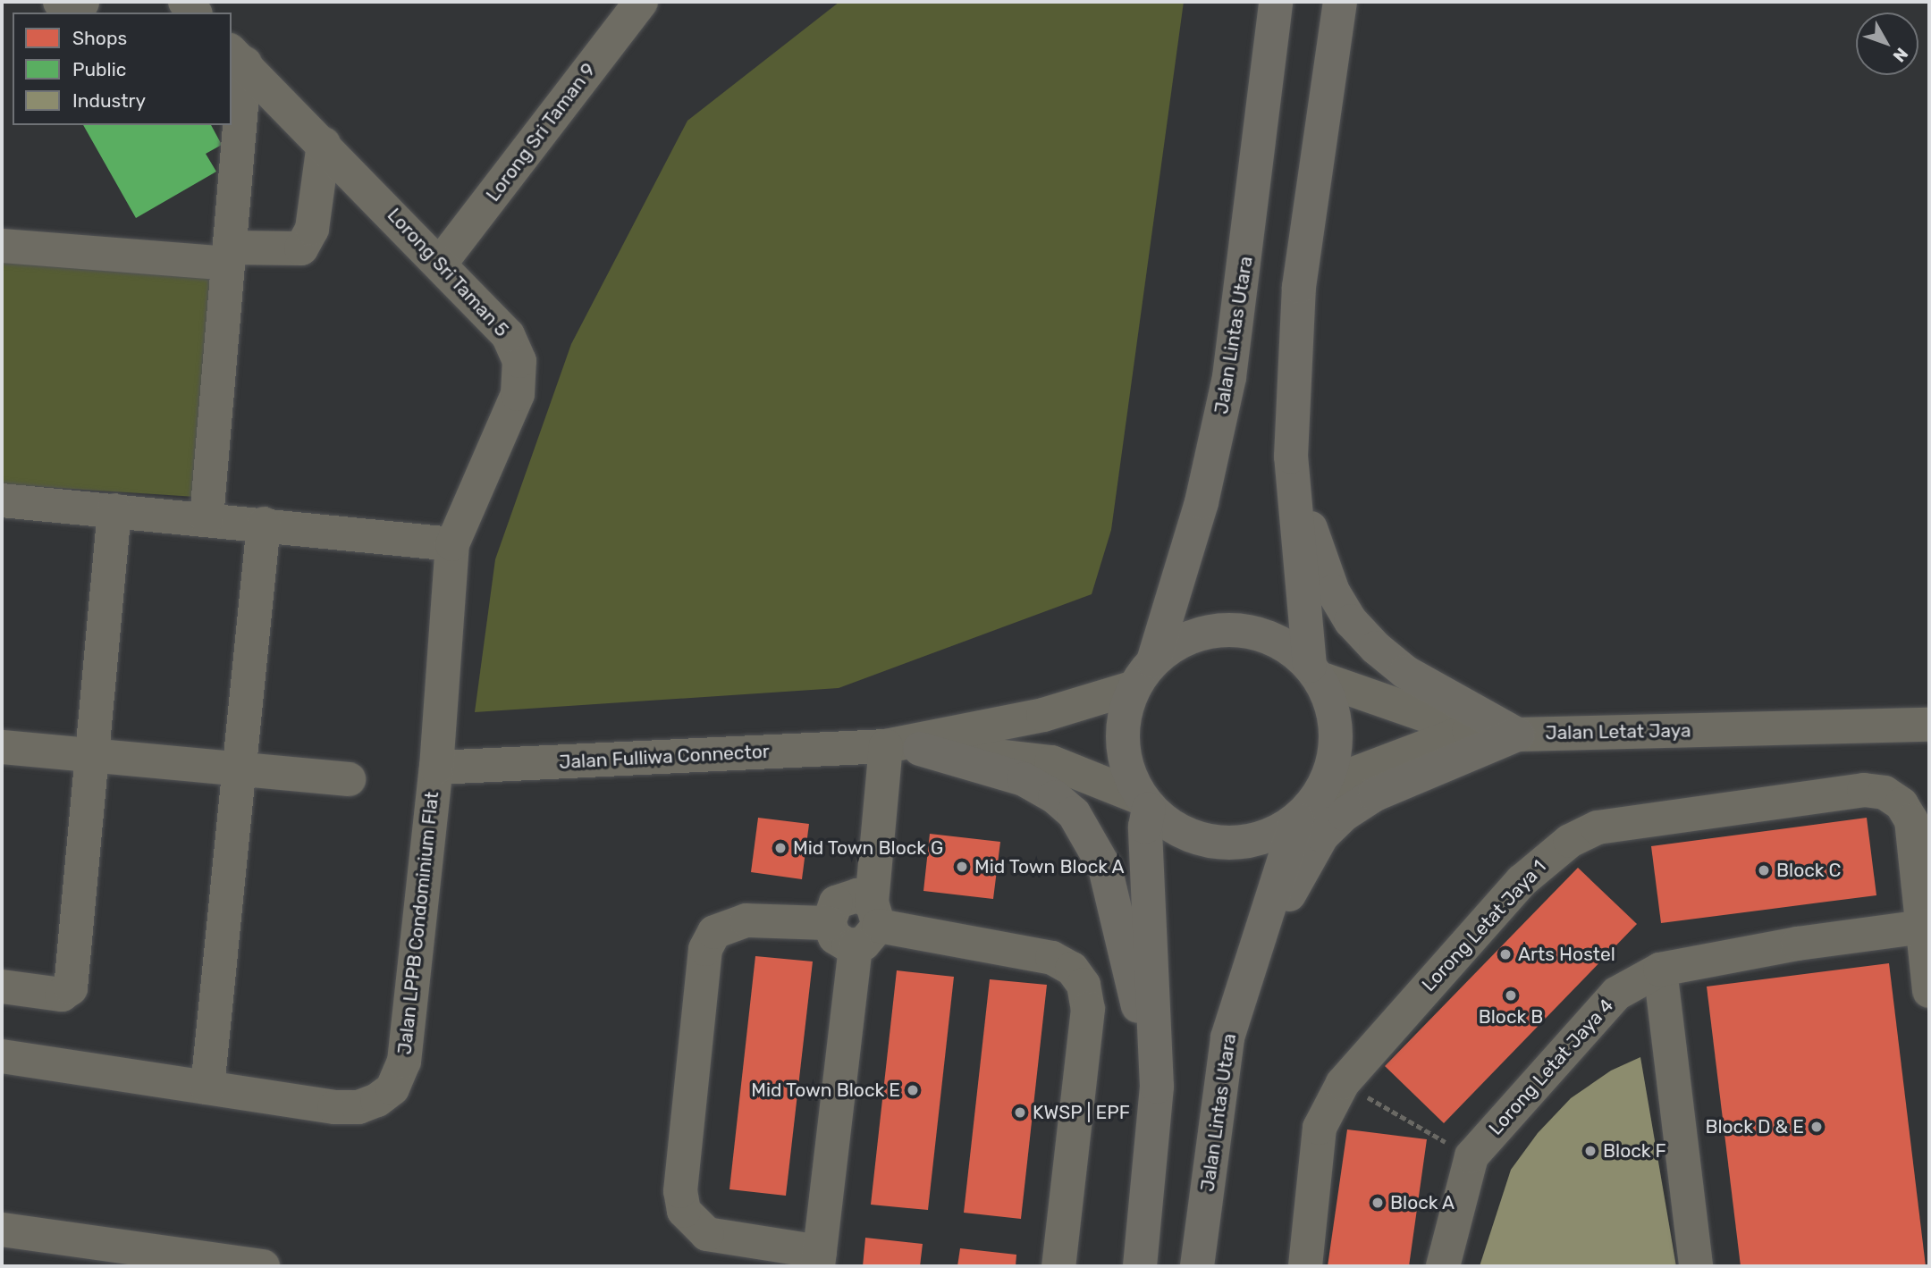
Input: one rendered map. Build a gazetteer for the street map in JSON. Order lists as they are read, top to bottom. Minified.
{"streets":{"main road":["Jalan Lintas Utara"],"street":["Lorong Sri Taman 9","Lorong Sri Taman 5","Jalan Letat Jaya","Jalan Fulliwa Connector","Jalan LPPB Condominium Flat","Lorong Letat Jaya 1","Lorong Letat Jaya 4"]},"crossings":[["Lorong Sri Taman 9","Lorong Sri Taman 5"],["Lorong Sri Taman 5","Jalan LPPB Condominium Flat"],["Jalan Lintas Utara","Jalan Letat Jaya"],["Jalan Lintas Utara","Jalan Fulliwa Connector"],["Jalan Letat Jaya","Jalan Fulliwa Connector"],["Jalan Fulliwa Connector","Jalan LPPB Condominium Flat"],["Lorong Letat Jaya 1","Lorong Letat Jaya 4"]],"places":["Mid Town Block G","Mid Town Block A","Block C","Arts Hostel","Block B","Mid Town Block E","KWSP | EPF","Block D & E","Block F","Block A"],"legend":["Shops","Public","Industry"],"north":"bottom right"}
